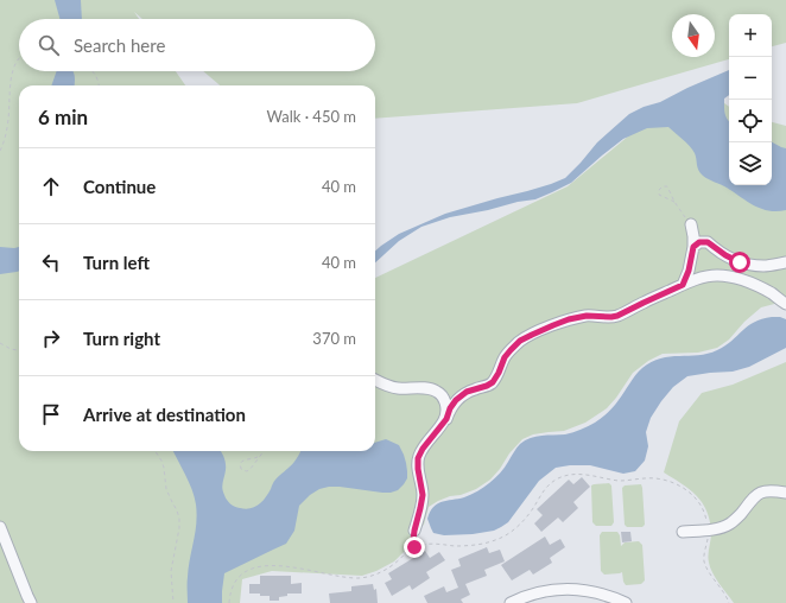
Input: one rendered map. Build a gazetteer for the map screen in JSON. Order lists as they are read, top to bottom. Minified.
{"north":"bottom","page":{"map_buttons":["+","−"],"search":"Search here","heading":["6 min","Walk · 450 m"],"list":[["Continue","40 m"],["Turn left","40 m"],["Turn right","370 m"],"Arrive at destination"]}}
